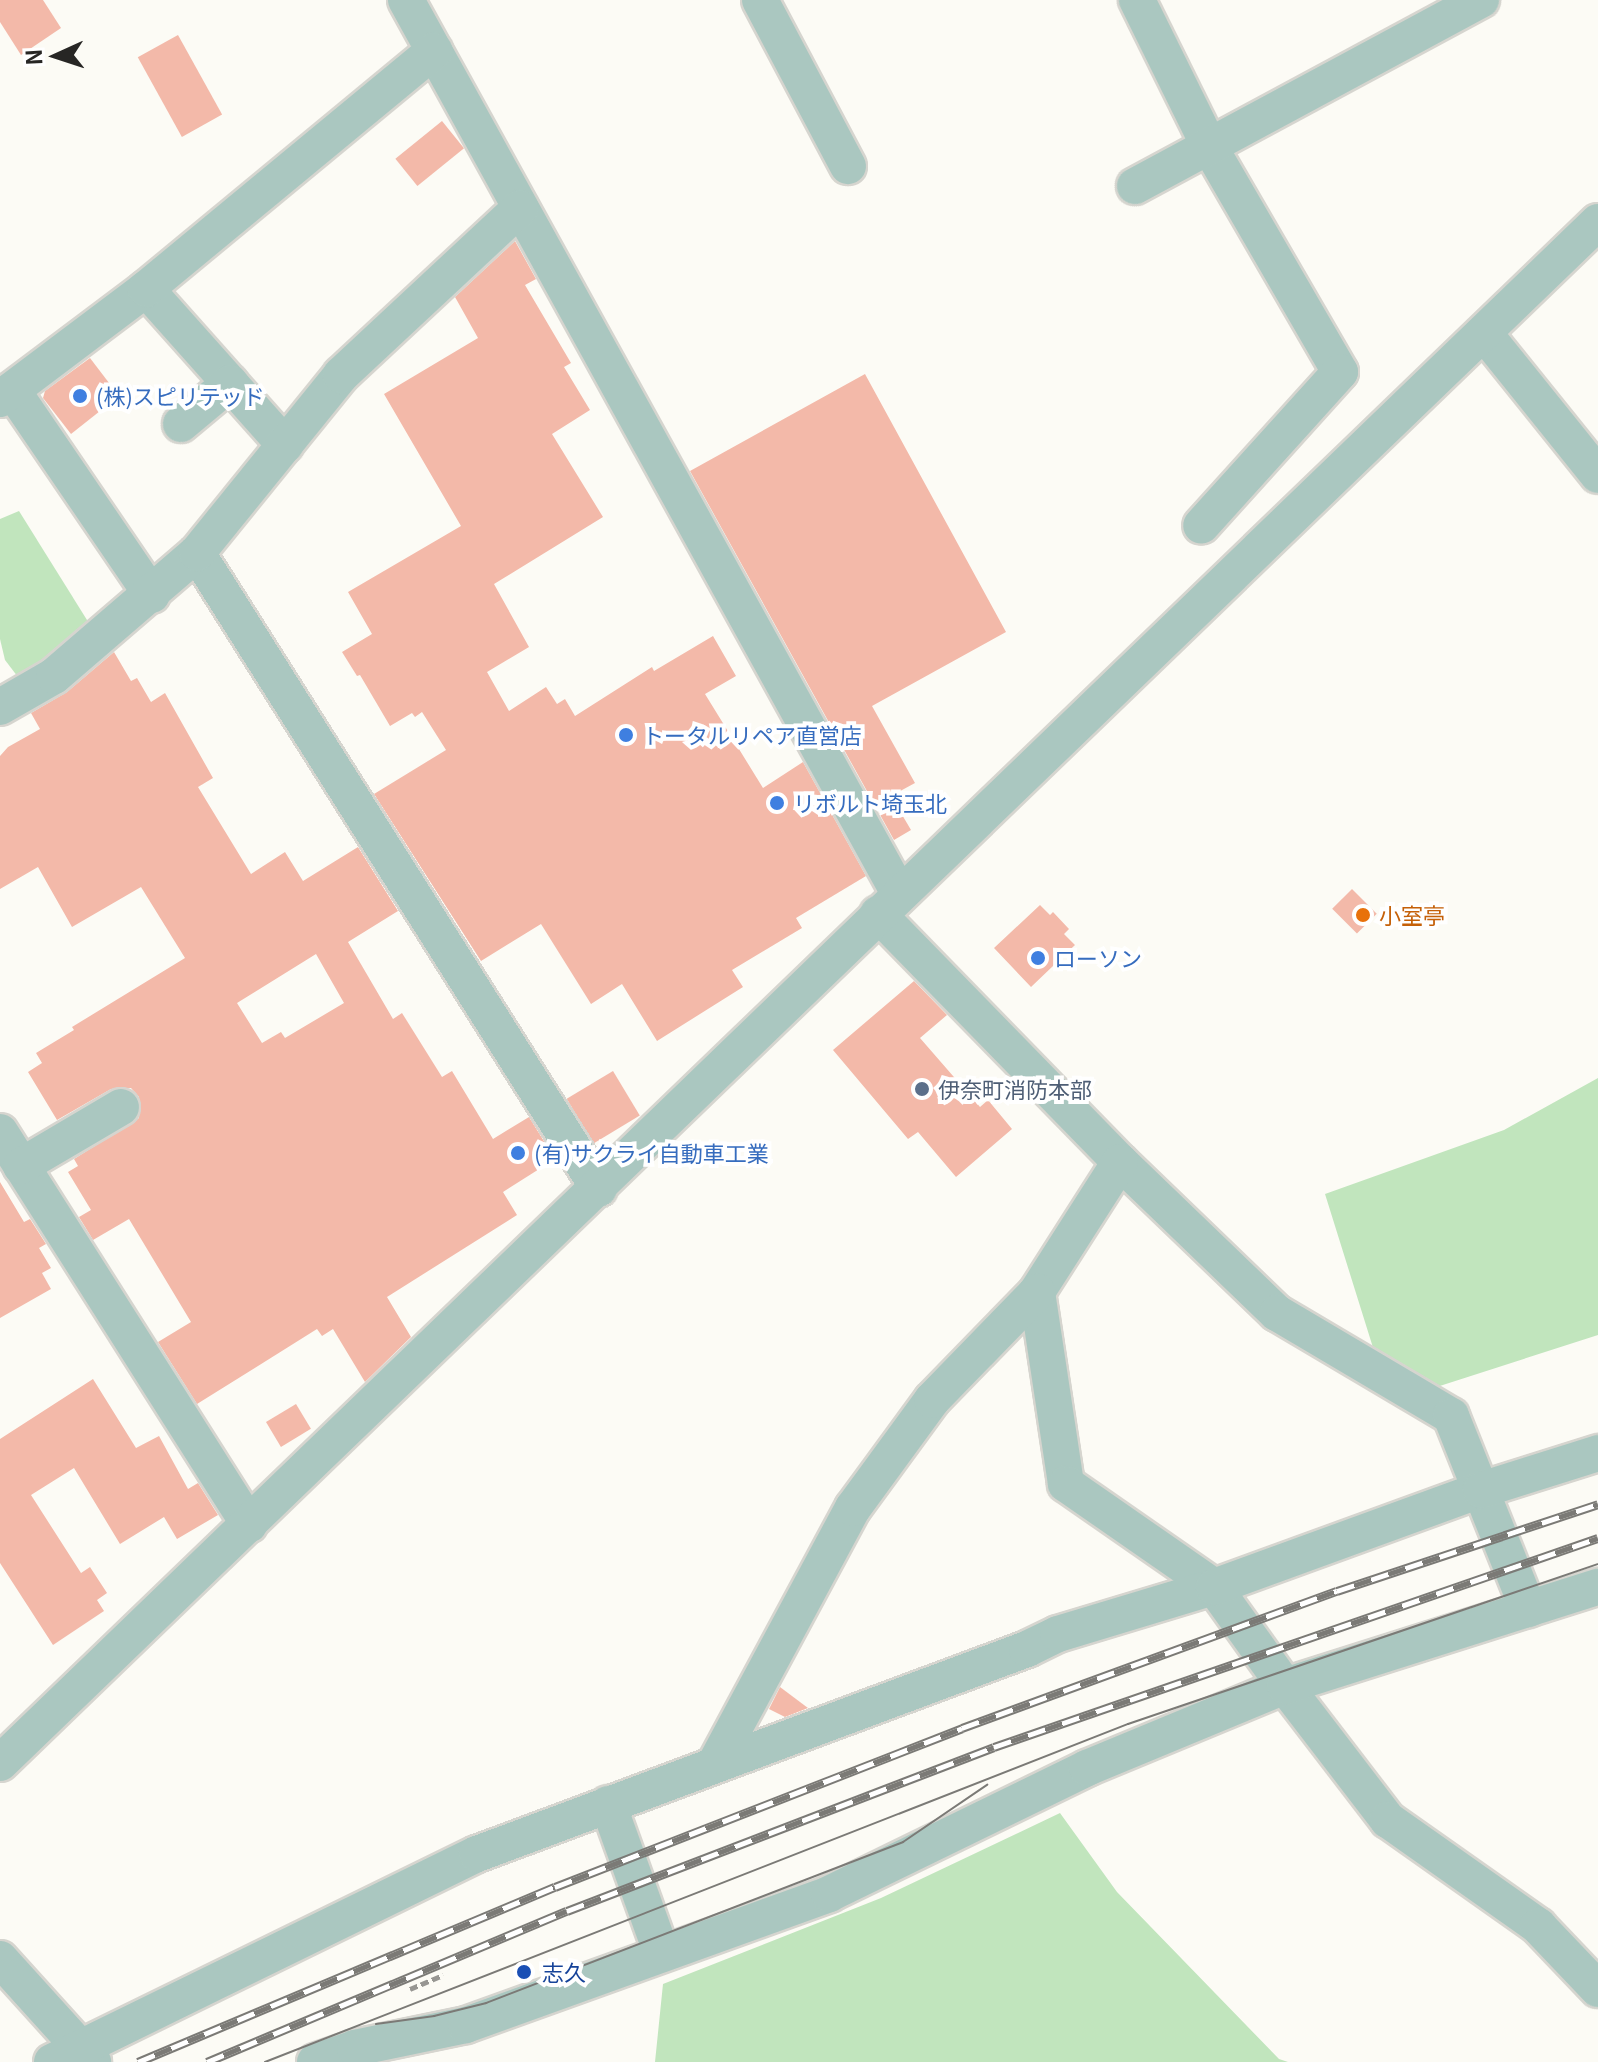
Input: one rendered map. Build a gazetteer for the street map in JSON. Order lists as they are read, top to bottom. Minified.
{"places":["(株)スピリテッド","トータルリペア直営店","リボルト埼玉北","小室亭","ローソン","伊奈町消防本部","(有)サクライ自動車工業","志久"],"north":"left"}
